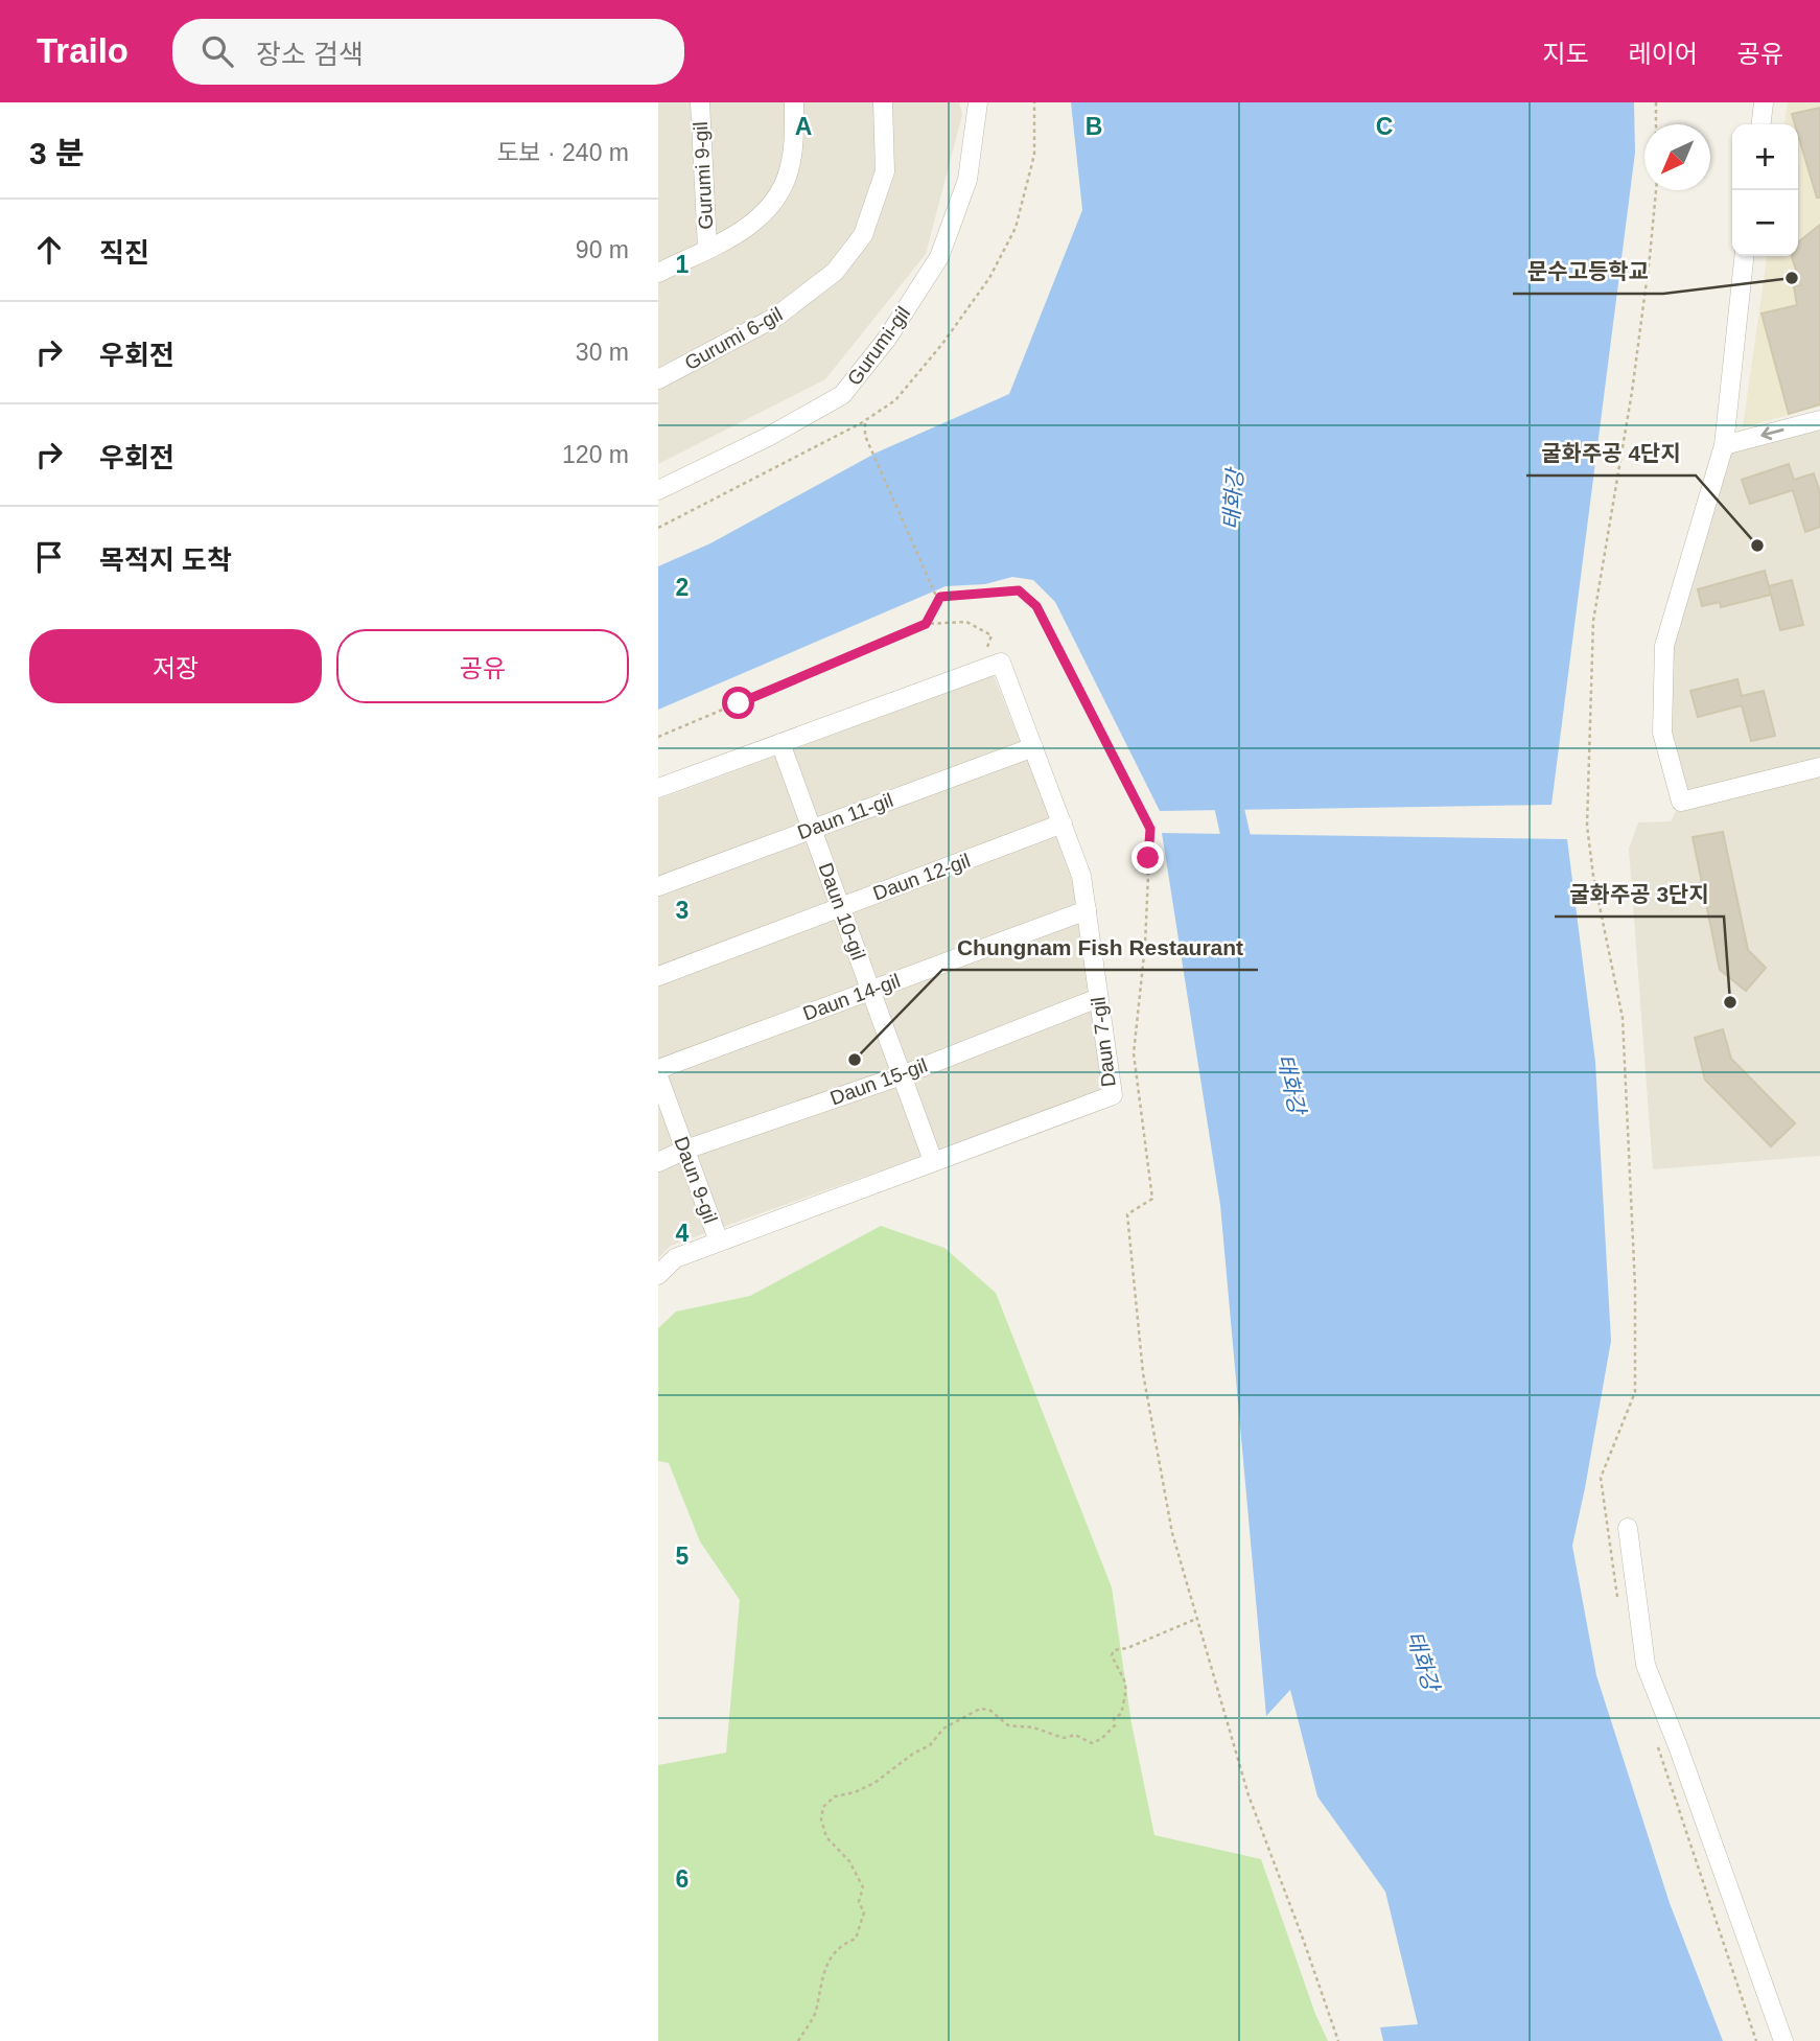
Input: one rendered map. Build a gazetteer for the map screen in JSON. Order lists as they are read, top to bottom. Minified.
{"streets":{"street":["Gurumi 9-gil","Gurumi 6-gil","Gurumi-gil","Daun 11-gil","Daun 12-gil","Daun 10-gil","Daun 14-gil","Daun 7-gil","Daun 15-gil","Daun 9-gil"]},"crossings":[["Daun 11-gil","Daun 10-gil"],["Daun 11-gil","Daun 7-gil"],["Daun 12-gil","Daun 10-gil"],["Daun 12-gil","Daun 7-gil"],["Daun 10-gil","Daun 14-gil"],["Daun 10-gil","Daun 7-gil"],["Daun 10-gil","Daun 15-gil"],["Daun 14-gil","Daun 7-gil"],["Daun 7-gil","Daun 15-gil"],["Daun 7-gil","Daun 9-gil"],["Daun 15-gil","Daun 9-gil"]],"water":["태화강"],"places":["문수고등학교","굴화주공 4단지","굴화주공 3단지","Chungnam Fish Restaurant"],"north":"bottom left","page":{"header":"Trailo","search":"장소 검색","nav":["지도","레이어","공유"],"heading":["3 분","도보 · 240 m"],"map_buttons":["+","−"],"list":[["직진","90 m"],["우회전","30 m"],["우회전","120 m"],"목적지 도착"],"buttons":["저장","공유"]},"grid":{"columns":["A","B","C"],"rows":["1","2","3","4","5","6"]}}
